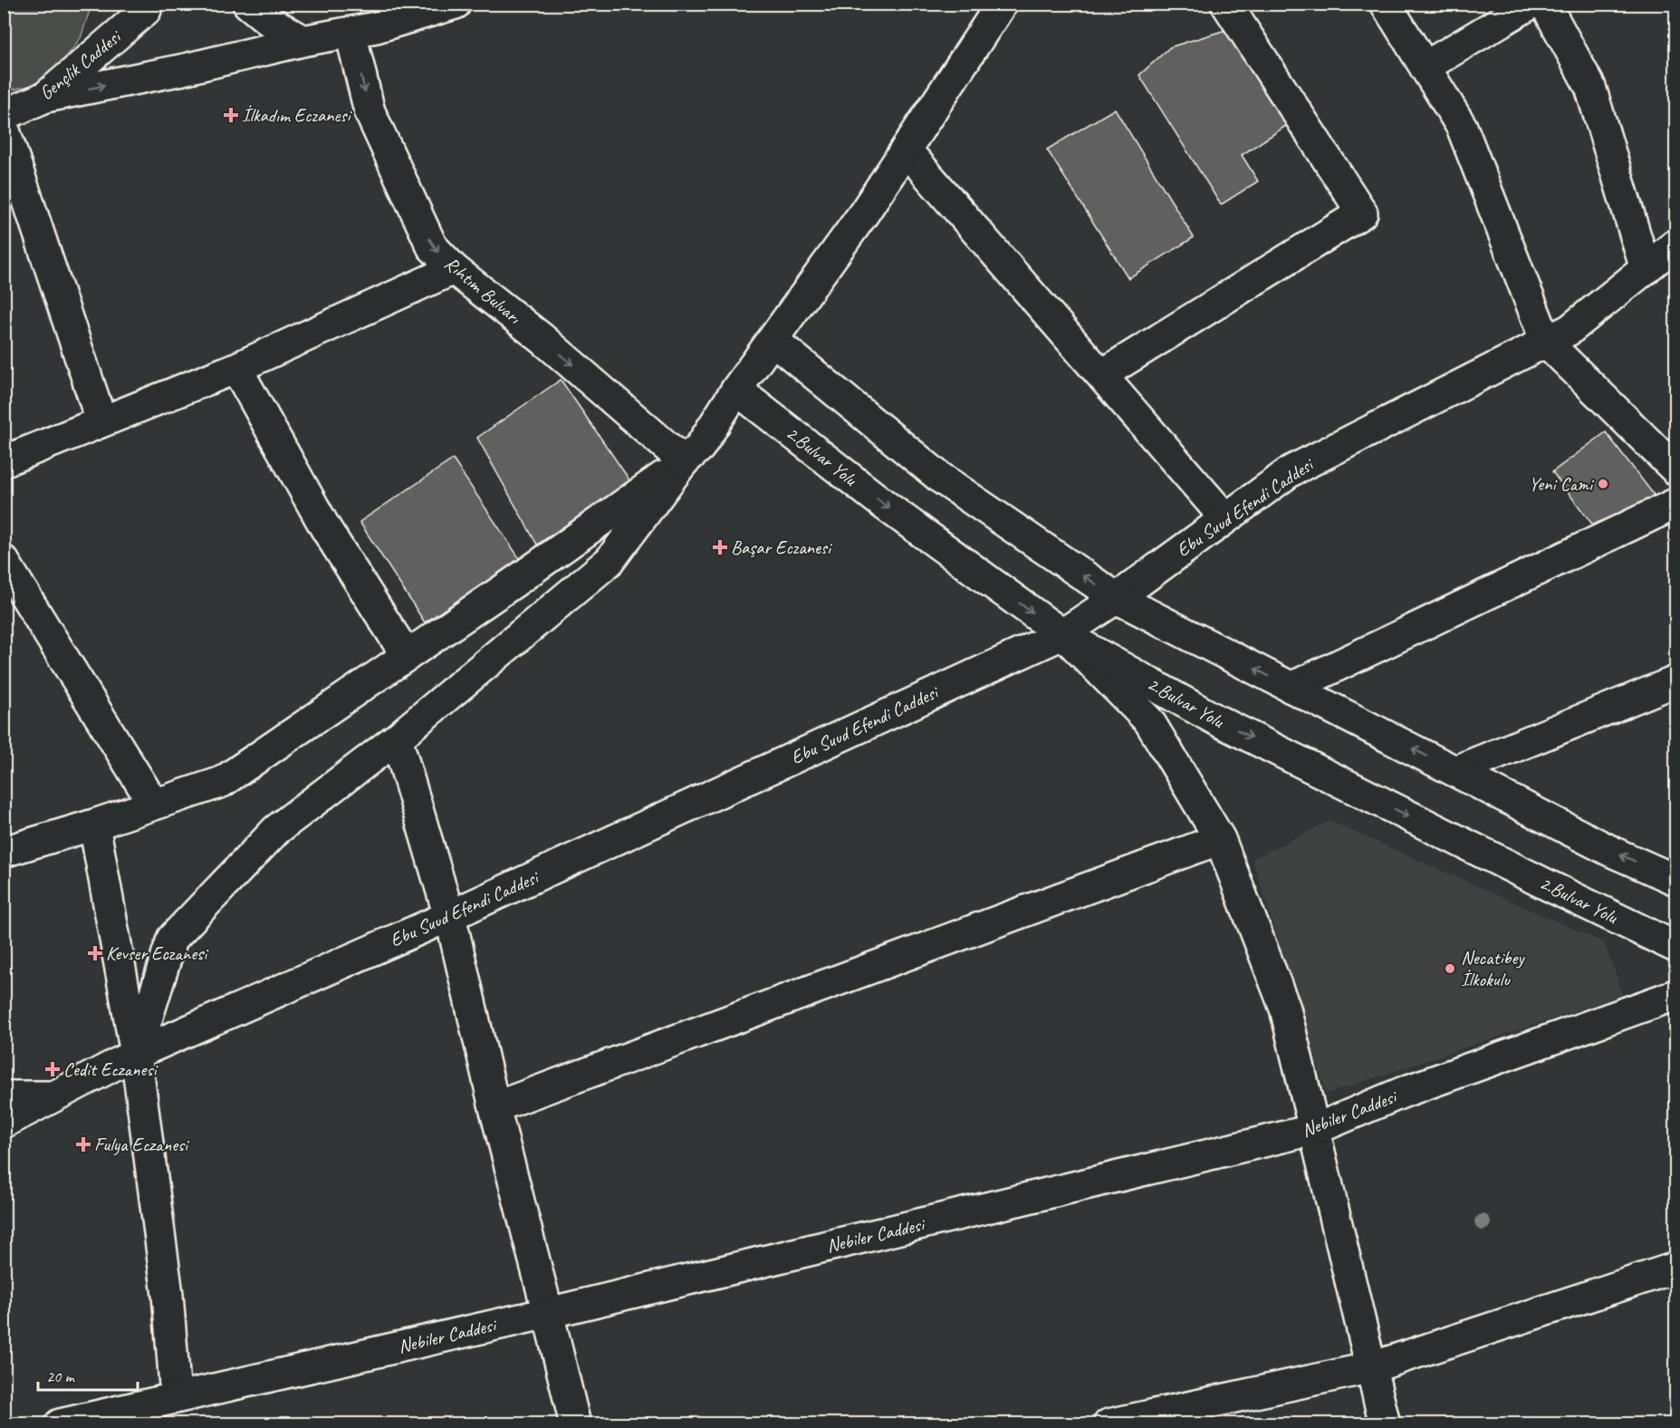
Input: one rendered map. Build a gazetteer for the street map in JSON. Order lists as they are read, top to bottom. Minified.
{"streets":{"street":["Gençlik Caddesi","Rıhtım Bulvarı","2.Bulvar Yolu","Ebu Suud Efendi Caddesi","Nebiler Caddesi"]},"crossings":[["2.Bulvar Yolu","Ebu Suud Efendi Caddesi"]],"one_way":["Rıhtım Bulvarı"],"places":{"health":["İlkadım Eczanesi","Başar Eczanesi","Kevser Eczanesi","Cedit Eczanesi","Fulya Eczanesi"],"other":["Yeni Cami","Necatibey İlkokulu"]},"scale_bar":"20 m"}
